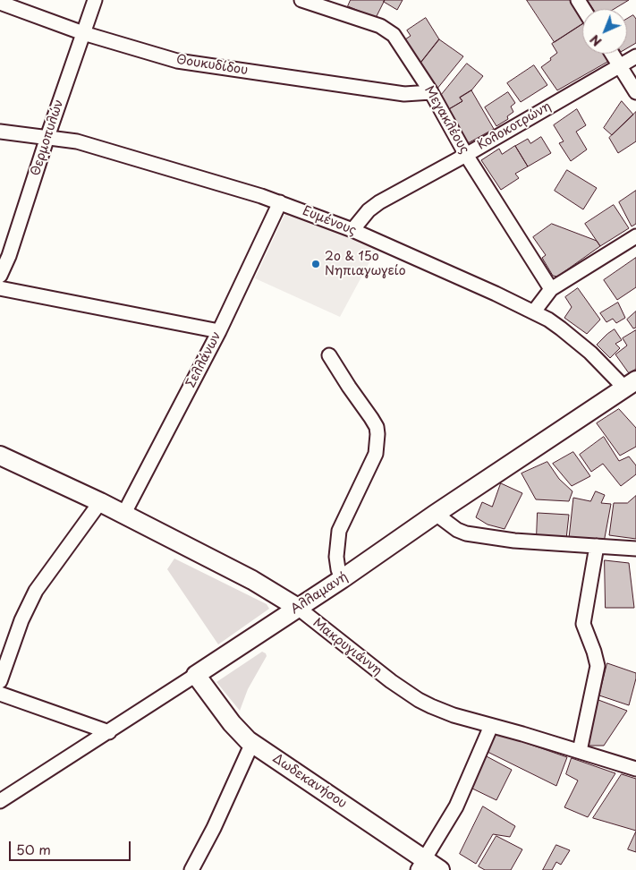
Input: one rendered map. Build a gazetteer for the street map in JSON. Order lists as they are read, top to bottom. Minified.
{"streets":{"street":["Θουκυδίδου","Μεγακλέους","Κολοκοτρώνη","Θερμοπυλών","Ευμένους","Σελλάνων","Αλλαμανή","Μακρυγιάννη","Δωδεκανήσου"]},"crossings":[["Θουκυδίδου","Μεγακλέους"],["Θουκυδίδου","Θερμοπυλών"],["Μεγακλέους","Κολοκοτρώνη"],["Κολοκοτρώνη","Ευμένους"],["Θερμοπυλών","Ευμένους"],["Ευμένους","Σελλάνων"],["Ευμένους","Αλλαμανή"],["Σελλάνων","Μακρυγιάννη"],["Αλλαμανή","Μακρυγιάννη"],["Αλλαμανή","Δωδεκανήσου"]],"places":["2ο & 15ο Νηπιαγωγείο"],"scale_bar":"50 m","north":"bottom left"}
